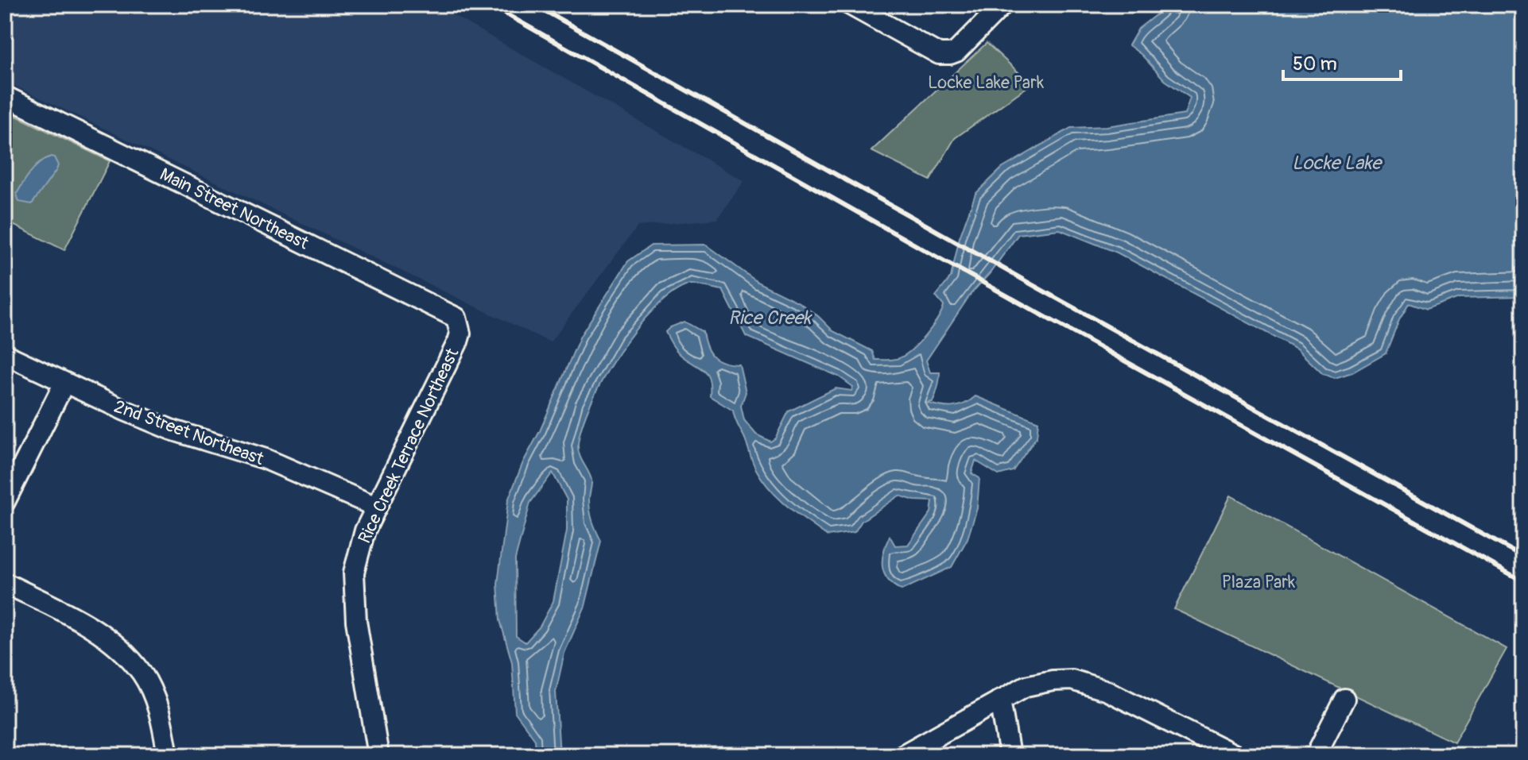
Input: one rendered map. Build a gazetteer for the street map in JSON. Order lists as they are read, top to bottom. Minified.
{"streets":{"street":["Main Street Northeast","2nd Street Northeast","Rice Creek Terrace Northeast"]},"crossings":[["Main Street Northeast","Rice Creek Terrace Northeast"],["2nd Street Northeast","Rice Creek Terrace Northeast"]],"water":["Locke Lake","Rice Creek"],"parks":["Locke Lake Park","Plaza Park"],"scale_bar":"50 m"}
